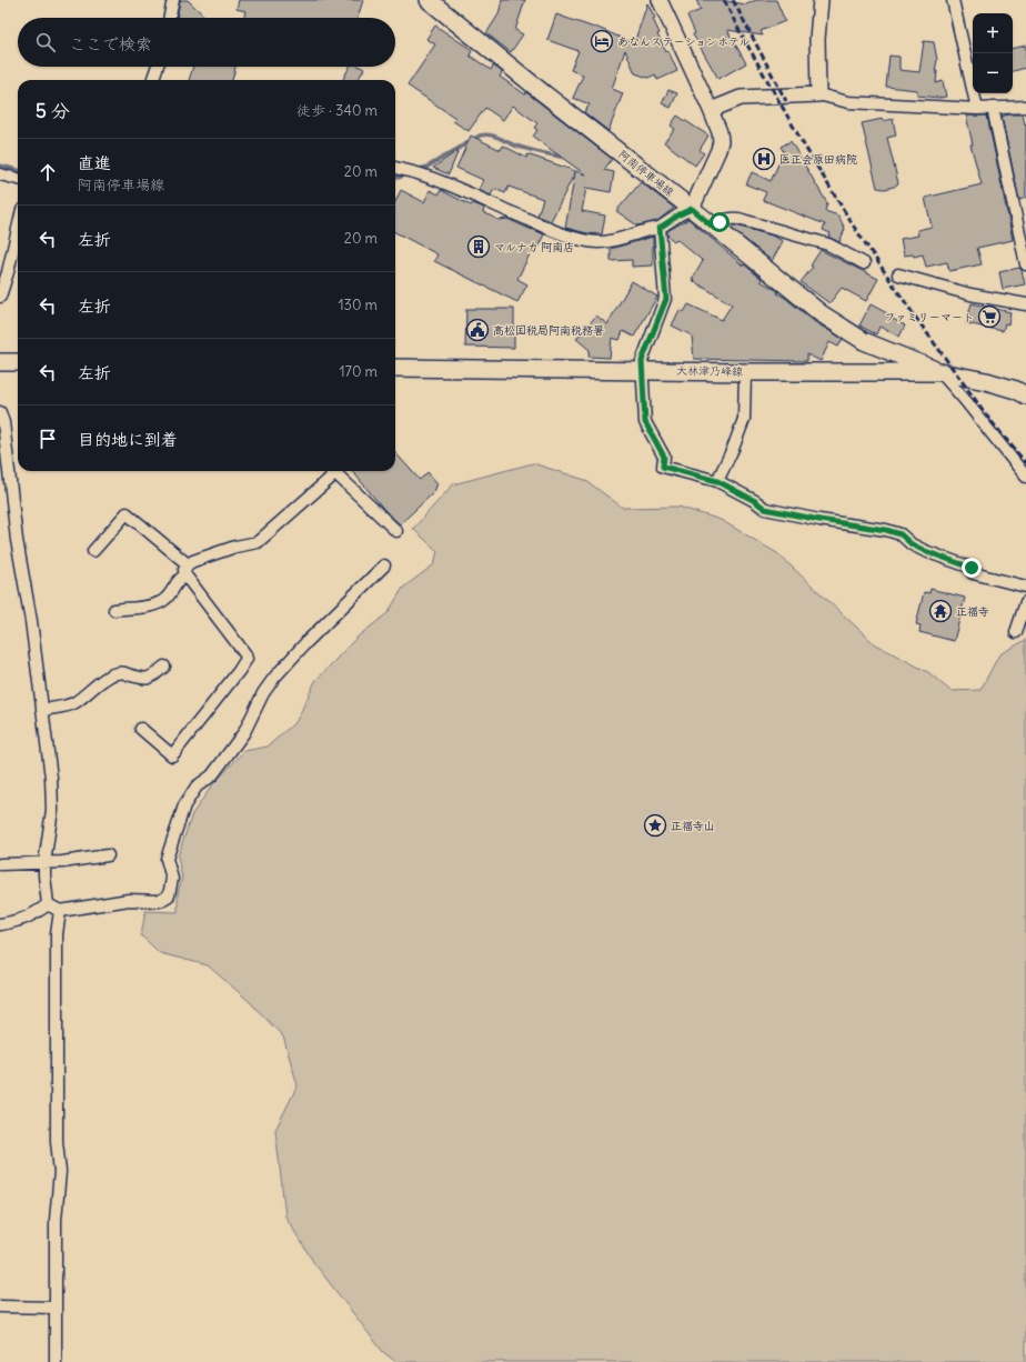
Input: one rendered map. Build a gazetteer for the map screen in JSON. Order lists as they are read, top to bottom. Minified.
{"streets":{"main road":["阿南停車場線","大林津乃峰線"]},"crossings":[["阿南停車場線","大林津乃峰線"]],"places":{"hotel":["あなんステーションホテル"],"hospital":["医正会原田病院"],"building":["マルナカ 阿南店"],"supermarket":["ファミリーマート"],"public building":["高松国税局阿南税務署"],"temple":["正福寺"],"place":["正福寺山"]},"page":{"map_buttons":["+","−"],"search":"ここで検索","heading":["5 分","徒歩 · 340 m"],"list":[["直進","阿南停車場線","20 m"],["左折","20 m"],["左折","130 m"],["左折","170 m"],"目的地に到着"]}}
